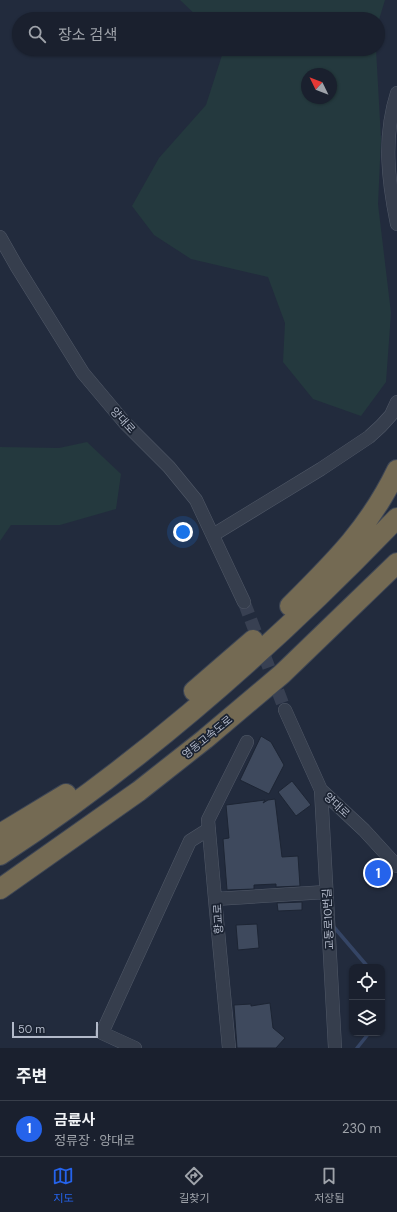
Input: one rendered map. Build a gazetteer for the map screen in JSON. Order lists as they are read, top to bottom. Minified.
{"streets":{"highway":["영동고속도로"],"street":["양대로","향교로","교동로10번길"]},"crossings":[["양대로","교동로10번길"],["향교로","교동로10번길"]],"scale_bar":"50 m","north":"top left","page":{"search":"장소 검색","pins":"1","scale":"50 m","heading":"주변","list":[{"mark":"1","name":"금륜사","note":"정류장 · 양대로","value":"230 m"}],"nav":["지도","길찾기","저장됨"]}}
